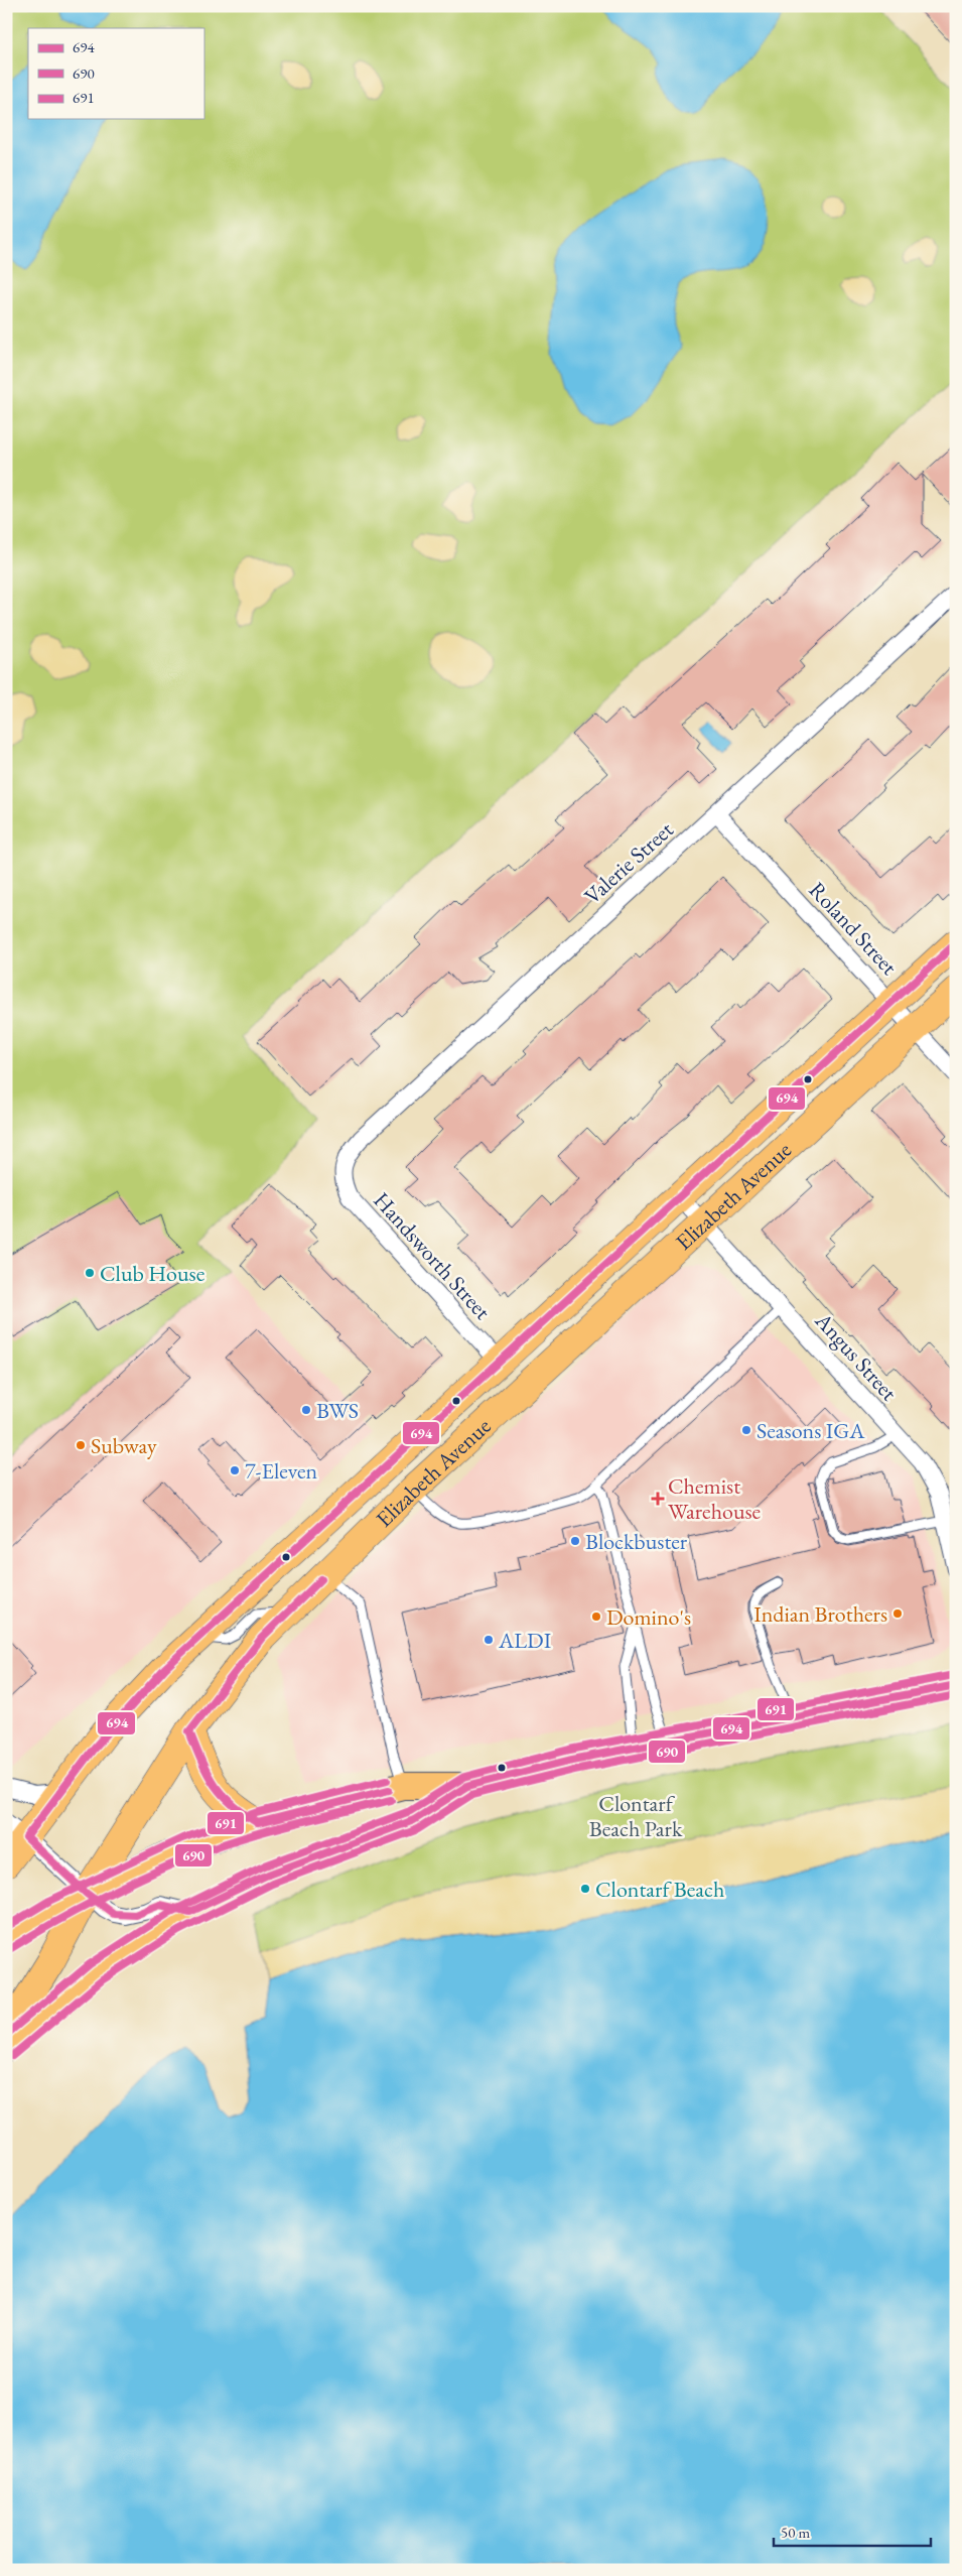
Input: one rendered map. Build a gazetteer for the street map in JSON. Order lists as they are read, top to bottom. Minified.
{"streets":{"highway":["Elizabeth Avenue"],"street":["Valerie Street","Roland Street","Handsworth Street","Angus Street"]},"crossings":[["Valerie Street","Roland Street"],["Valerie Street","Handsworth Street"],["Roland Street","Elizabeth Avenue"],["Elizabeth Avenue","Handsworth Street"],["Elizabeth Avenue","Angus Street"]],"parks":["Clontarf Beach Park"],"places":{"other":["Club House","BWS","Seasons IGA","Subway","7-Eleven","Blockbuster","Indian Brothers","Domino's","ALDI","Clontarf Beach"],"health":["Chemist Warehouse"]},"lines":["transit line 694","transit line 691","transit line 690"],"legend":["694","690","691"],"scale_bar":"50 m"}
